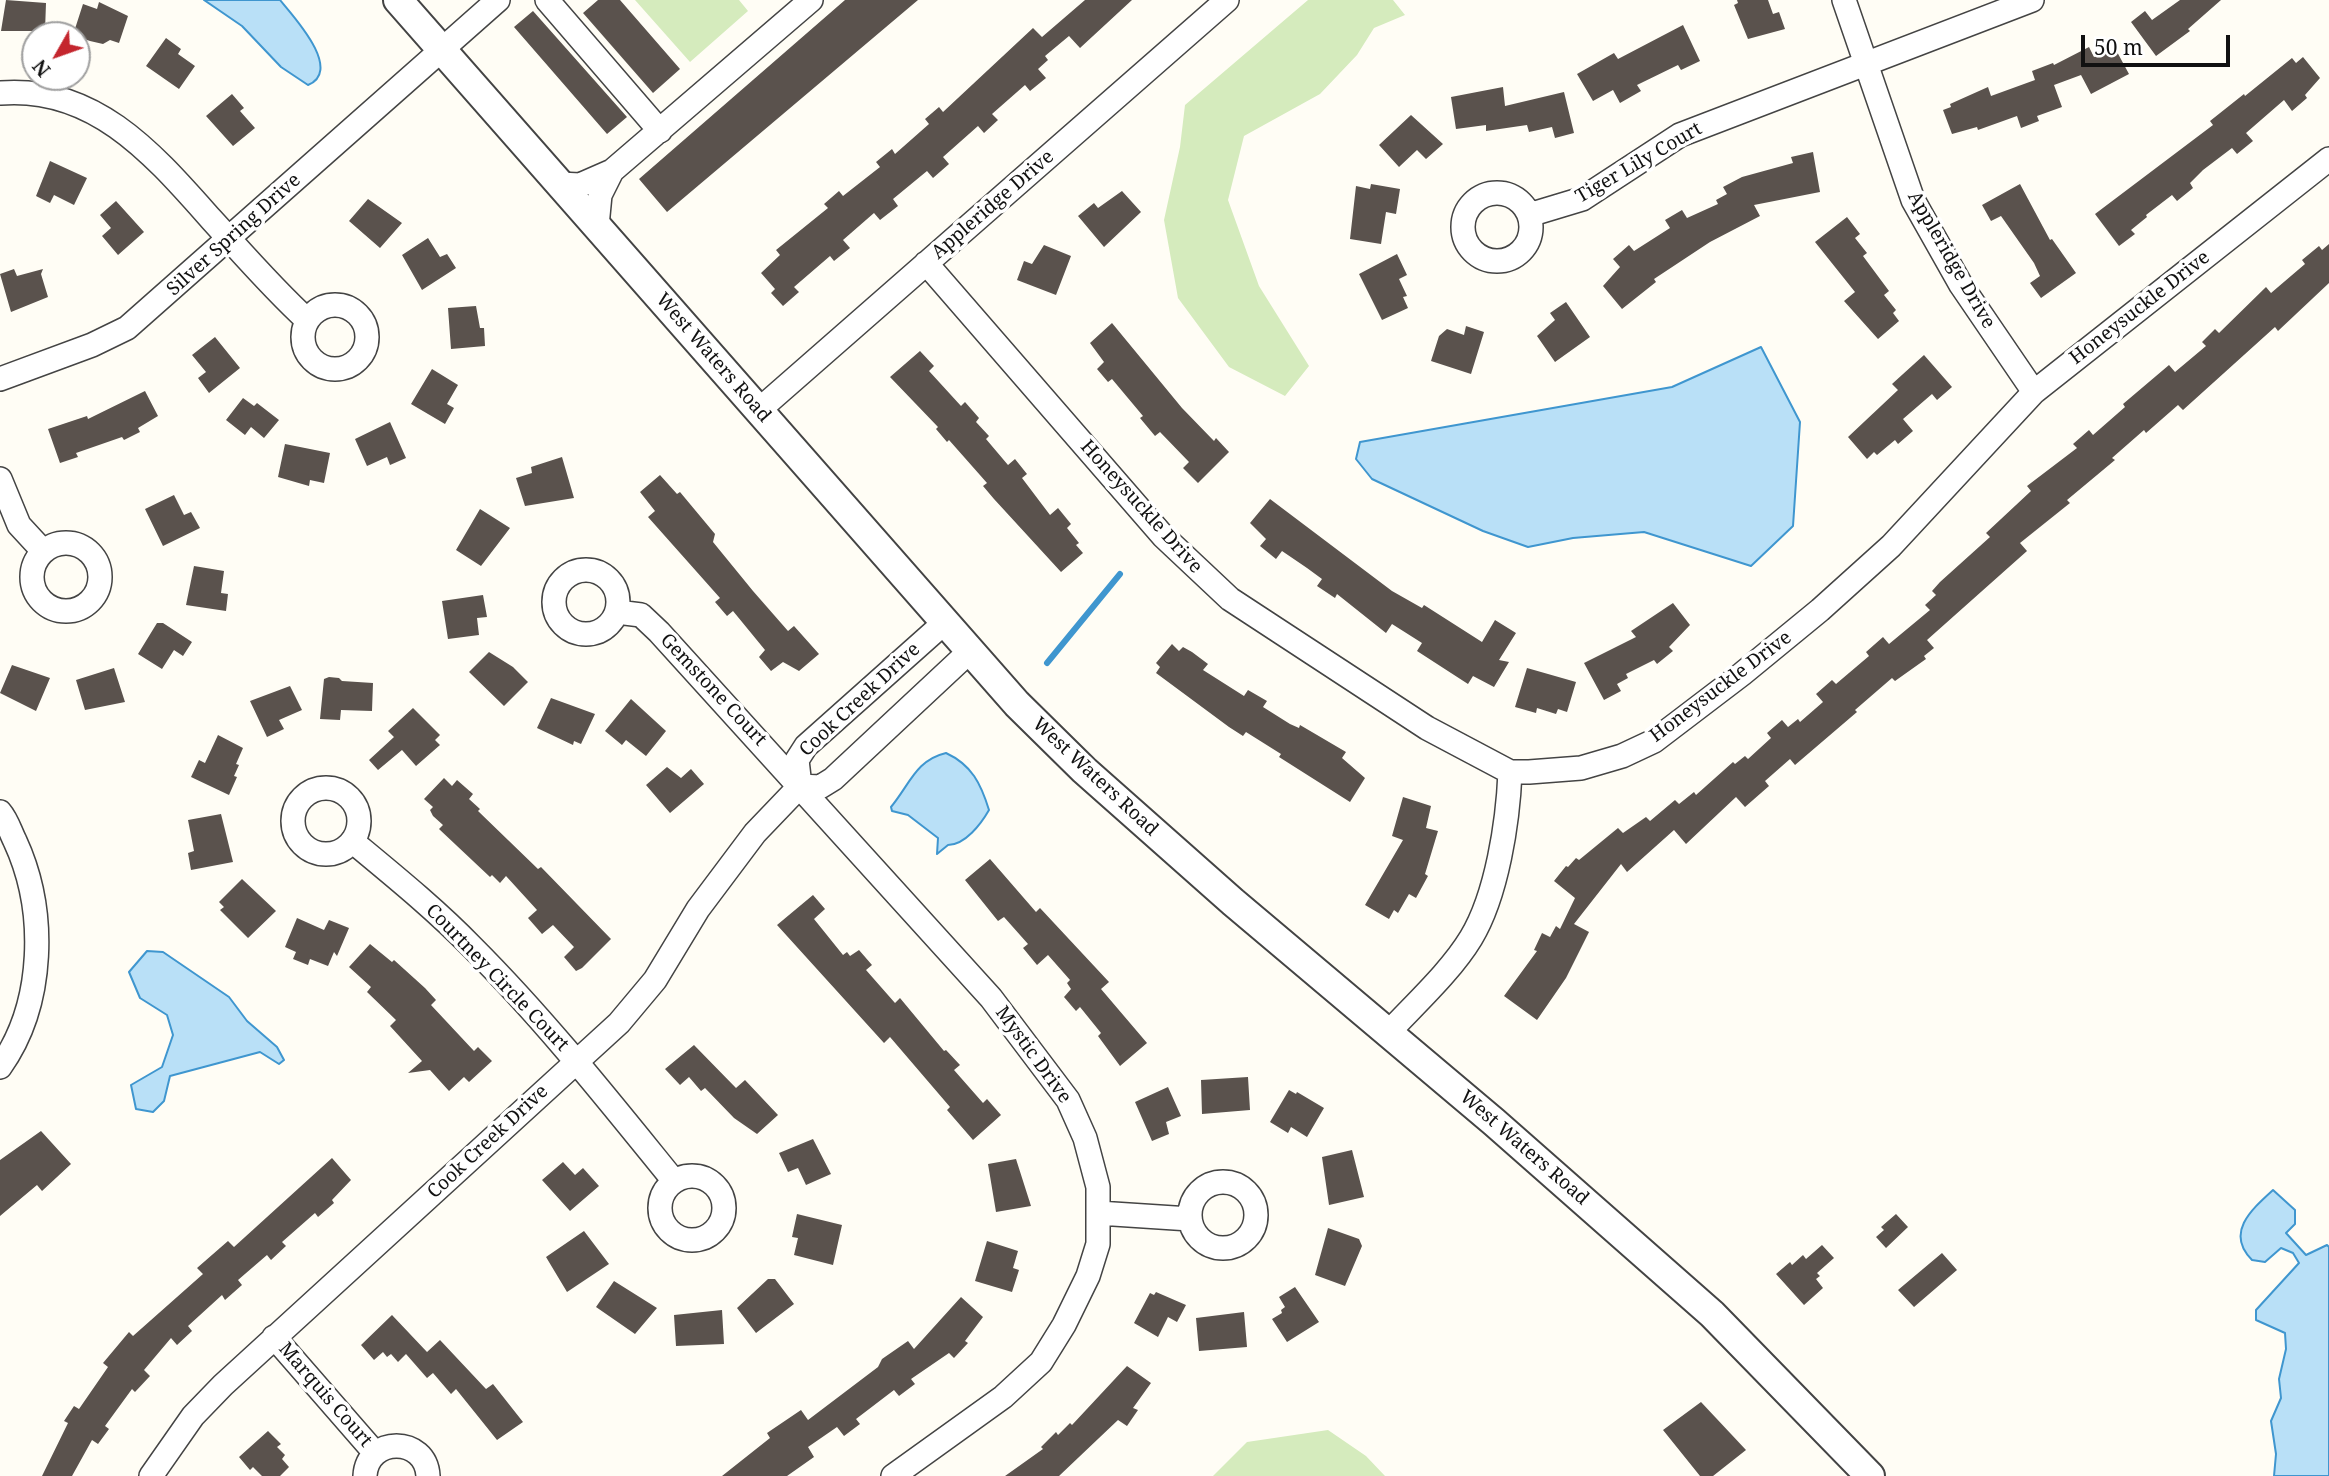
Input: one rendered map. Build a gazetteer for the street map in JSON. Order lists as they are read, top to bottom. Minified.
{"streets":{"street":["Tiger Lily Court","Appleridge Drive","Silver Spring Drive","Honeysuckle Drive","West Waters Road","Gemstone Court","Cook Creek Drive","Courtney Circle Court","Mystic Drive","Marquis Court"]},"crossings":[["Tiger Lily Court","Appleridge Drive"],["Appleridge Drive","Honeysuckle Drive"],["Appleridge Drive","West Waters Road"],["Silver Spring Drive","West Waters Road"],["West Waters Road","Cook Creek Drive"],["Gemstone Court","Cook Creek Drive"],["Gemstone Court","Mystic Drive"],["Cook Creek Drive","Courtney Circle Court"],["Cook Creek Drive","Mystic Drive"],["Cook Creek Drive","Marquis Court"]],"scale_bar":"50 m","north":"bottom left"}
